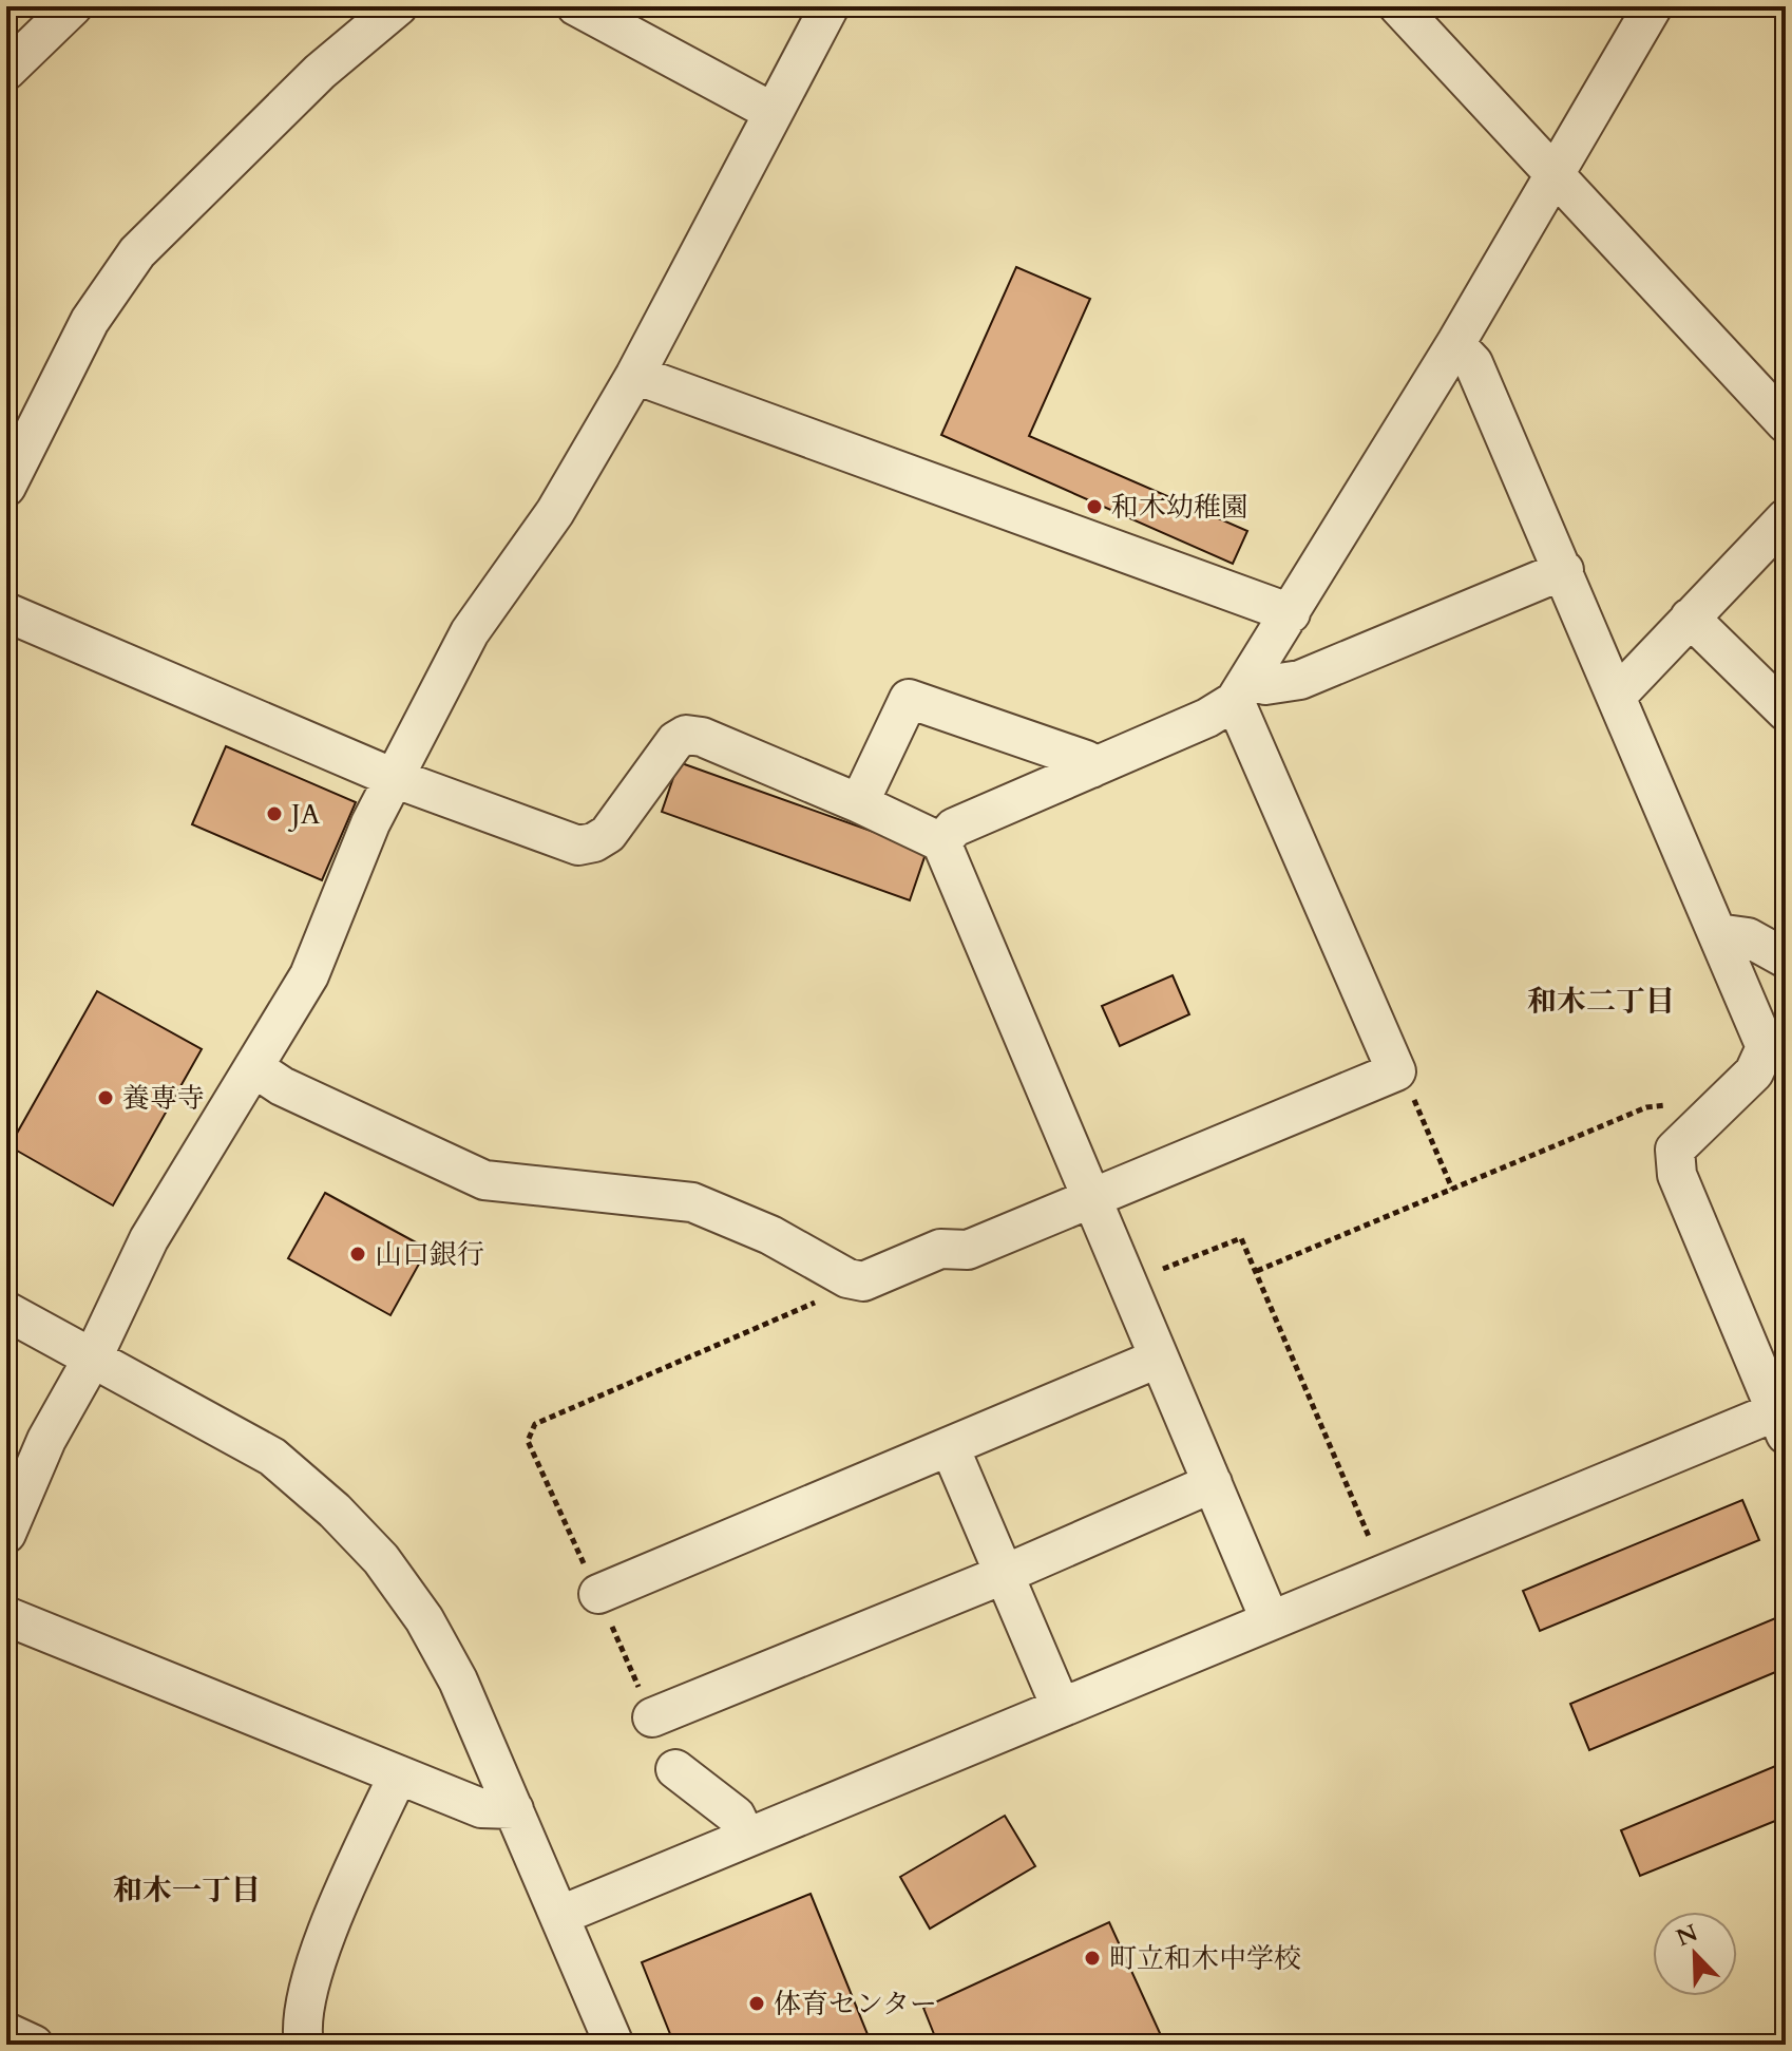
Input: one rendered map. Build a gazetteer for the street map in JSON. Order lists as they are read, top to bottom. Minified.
{"districts":["和木二丁目","和木一丁目"],"places":["和木幼稚園","JA","養専寺","山口銀行","町立和木中学校","体育センター"],"north":"top left"}
